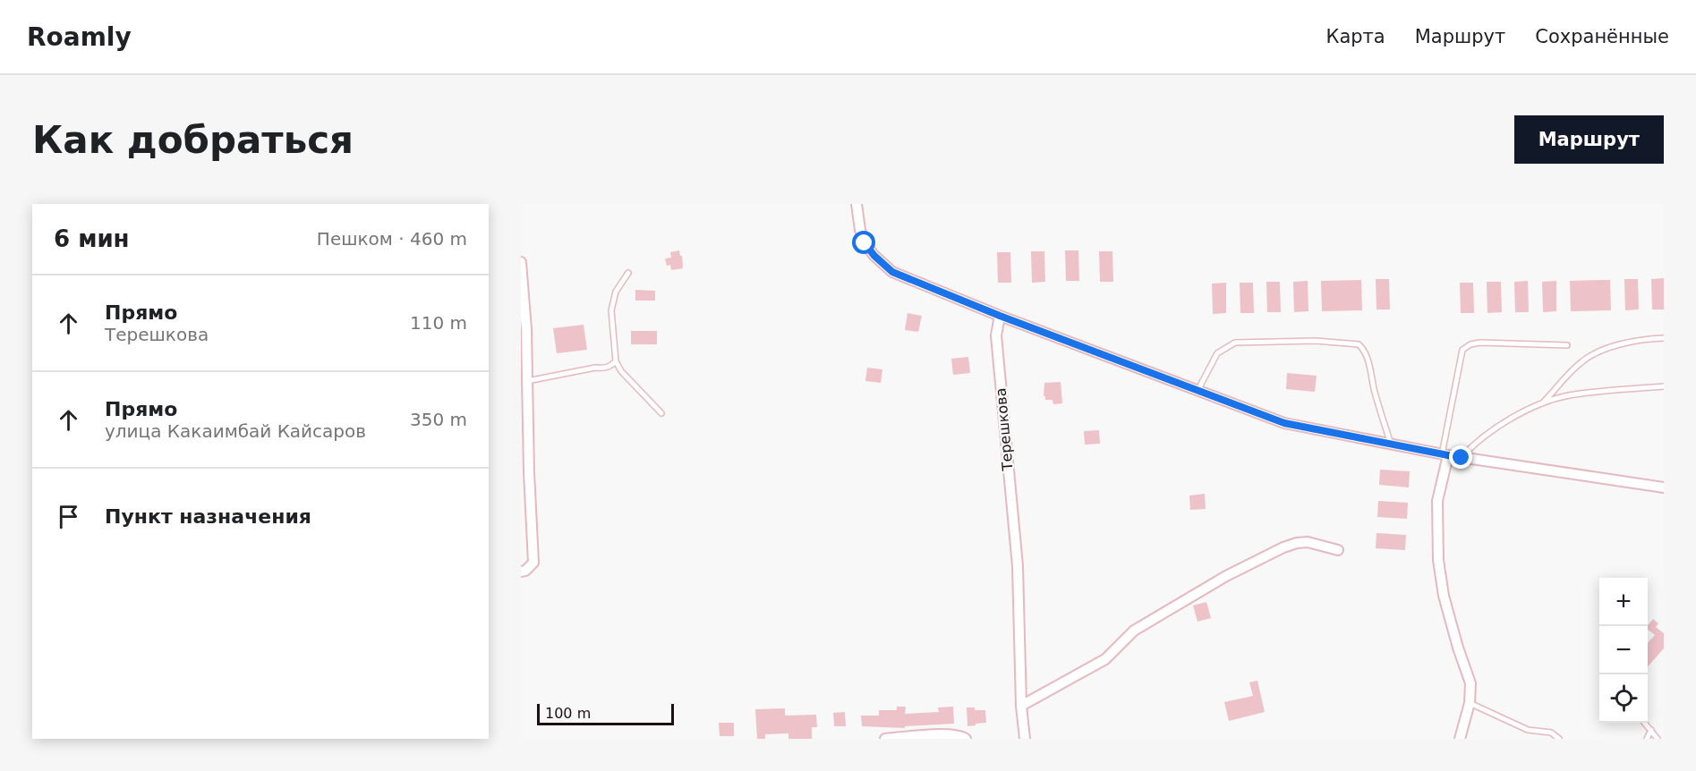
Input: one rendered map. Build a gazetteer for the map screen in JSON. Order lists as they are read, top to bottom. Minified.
{"streets":{"street":["Терешкова"]},"scale_bar":"100 m","page":{"header":"Roamly","nav":["Карта","Маршрут","Сохранённые"],"buttons":"Маршрут","title":"Как добраться","heading":["6 мин","Пешком · 460 m"],"list":[["Прямо","Терешкова","110 m"],["Прямо","улица Какаимбай Кайсаров","350 m"],"Пункт назначения"],"map_buttons":["+","−"],"scale":"100 m"}}
